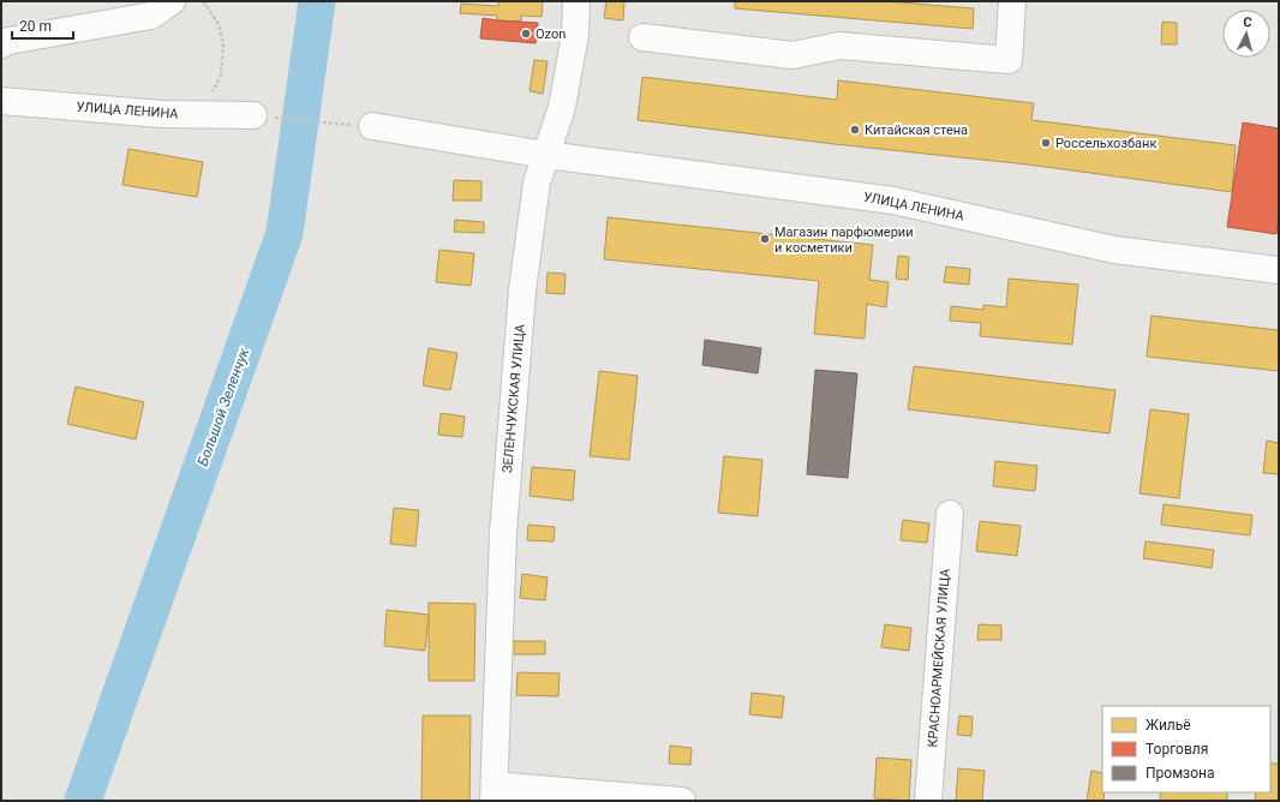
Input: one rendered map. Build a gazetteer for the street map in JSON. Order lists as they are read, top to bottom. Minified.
{"streets":{"street":["УЛИЦА ЛЕНИНА","ЗЕЛЕНЧУКСКАЯ УЛИЦА","КРАСНОАРМЕЙСКАЯ УЛИЦА"]},"crossings":[["УЛИЦА ЛЕНИНА","ЗЕЛЕНЧУКСКАЯ УЛИЦА"]],"water":["Большой Зеленчук"],"places":["Ozon","Китайская стена","Россельхозбанк","Магазин парфюмерии и косметики"],"legend":["Жильё","Торговля","Промзона"],"scale_bar":"20 m","north":"top"}
